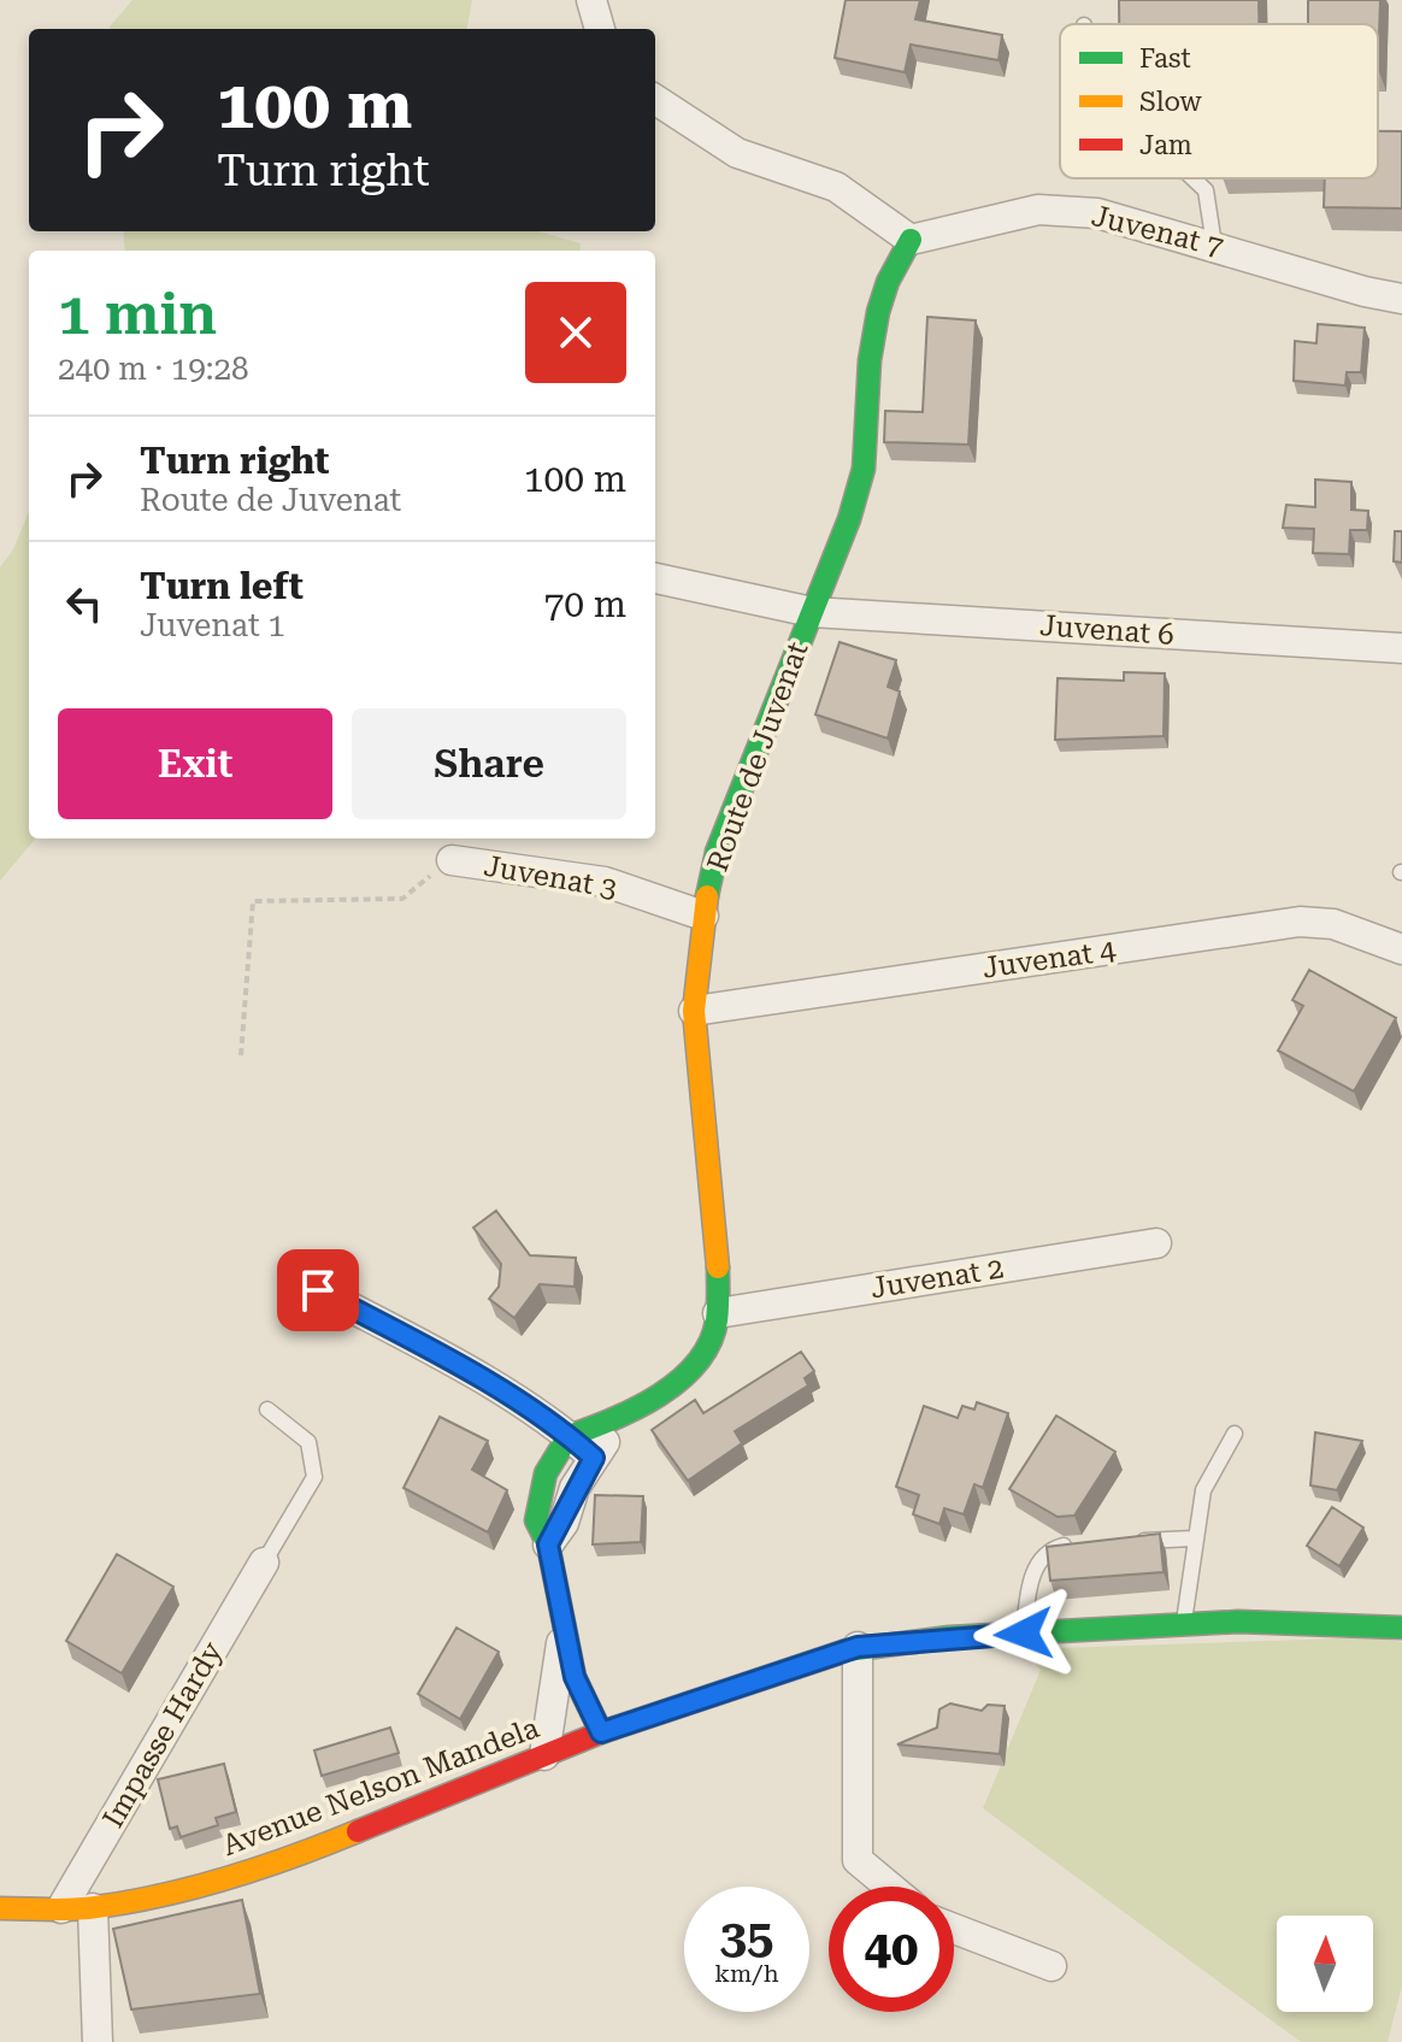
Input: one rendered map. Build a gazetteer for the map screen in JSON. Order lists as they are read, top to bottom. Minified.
{"streets":{"street":["Juvenat 7","Juvenat 6","Route de Juvenat","Juvenat 3","Juvenat 4","Juvenat 2","Impasse Hardy","Avenue Nelson Mandela"]},"crossings":[["Juvenat 7","Route de Juvenat"],["Juvenat 6","Route de Juvenat"],["Route de Juvenat","Juvenat 3"],["Route de Juvenat","Juvenat 4"],["Route de Juvenat","Juvenat 2"],["Impasse Hardy","Avenue Nelson Mandela"]],"legend":["Fast","Slow","Jam"],"north":"top","page":{"turn":["100 m","Turn right"],"heading":["1 min","240 m · 19:28"],"list":[{"name":"Turn right","note":"Route de Juvenat","value":"100 m"},{"name":"Turn left","note":"Juvenat 1","value":"70 m"}],"buttons":["Exit","Share"],"speed":"35 km/h","limit":"40"}}
